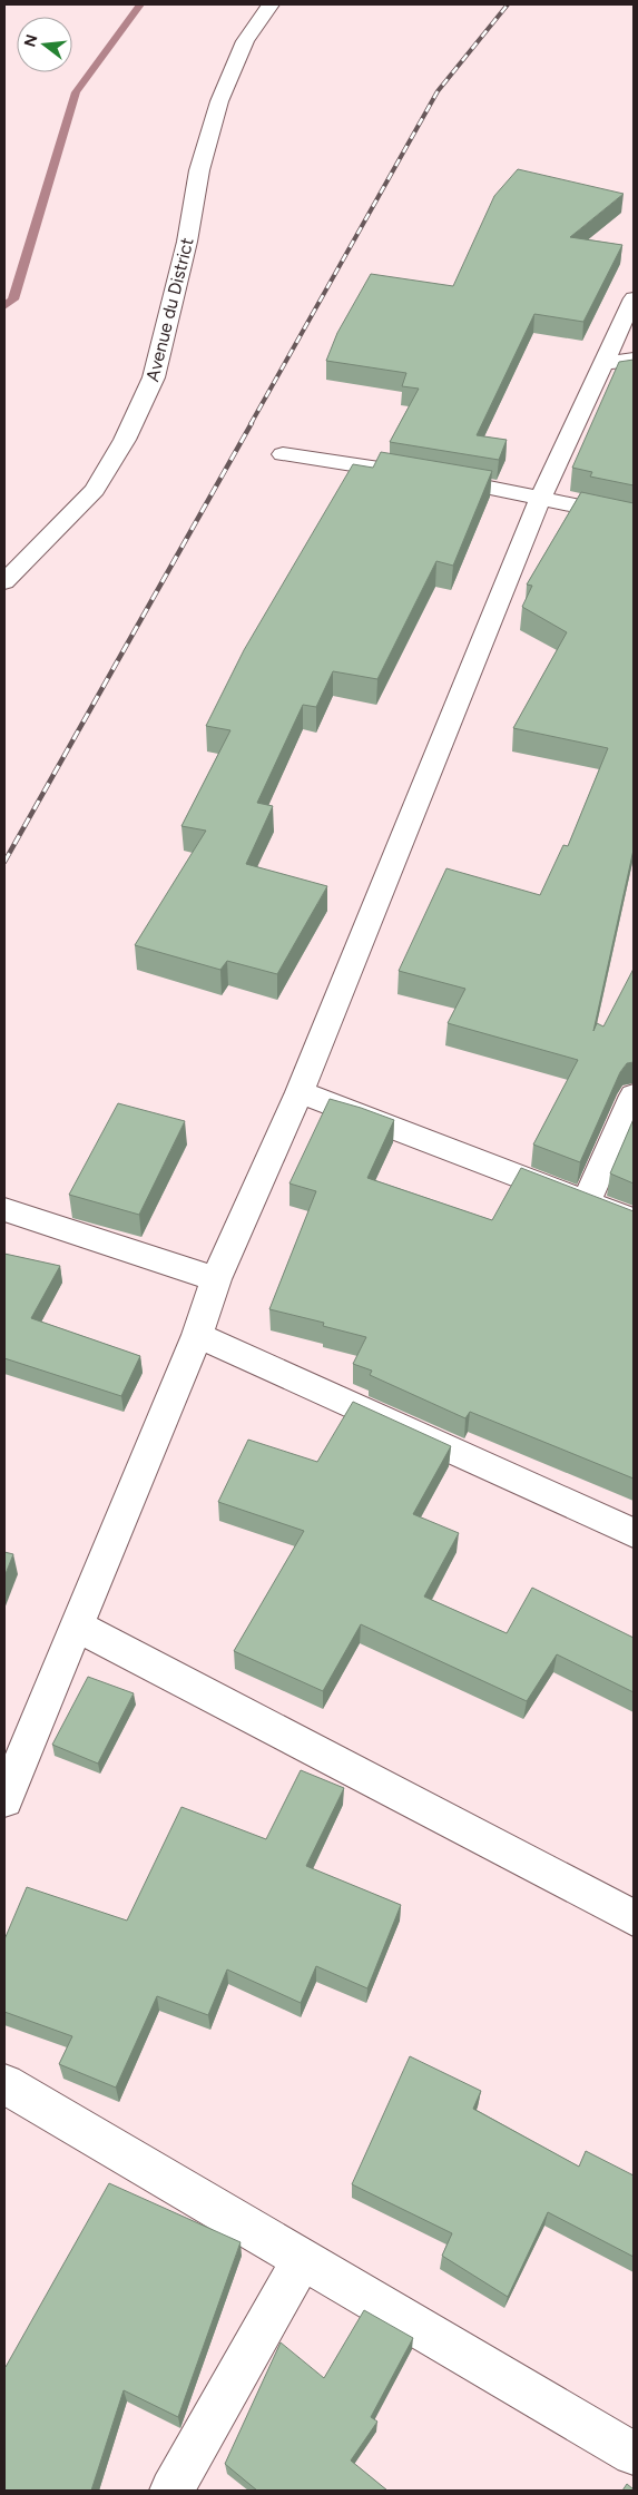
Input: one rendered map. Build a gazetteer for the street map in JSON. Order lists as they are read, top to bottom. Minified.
{"streets":{"street":["Avenue du District"]},"north":"left"}
